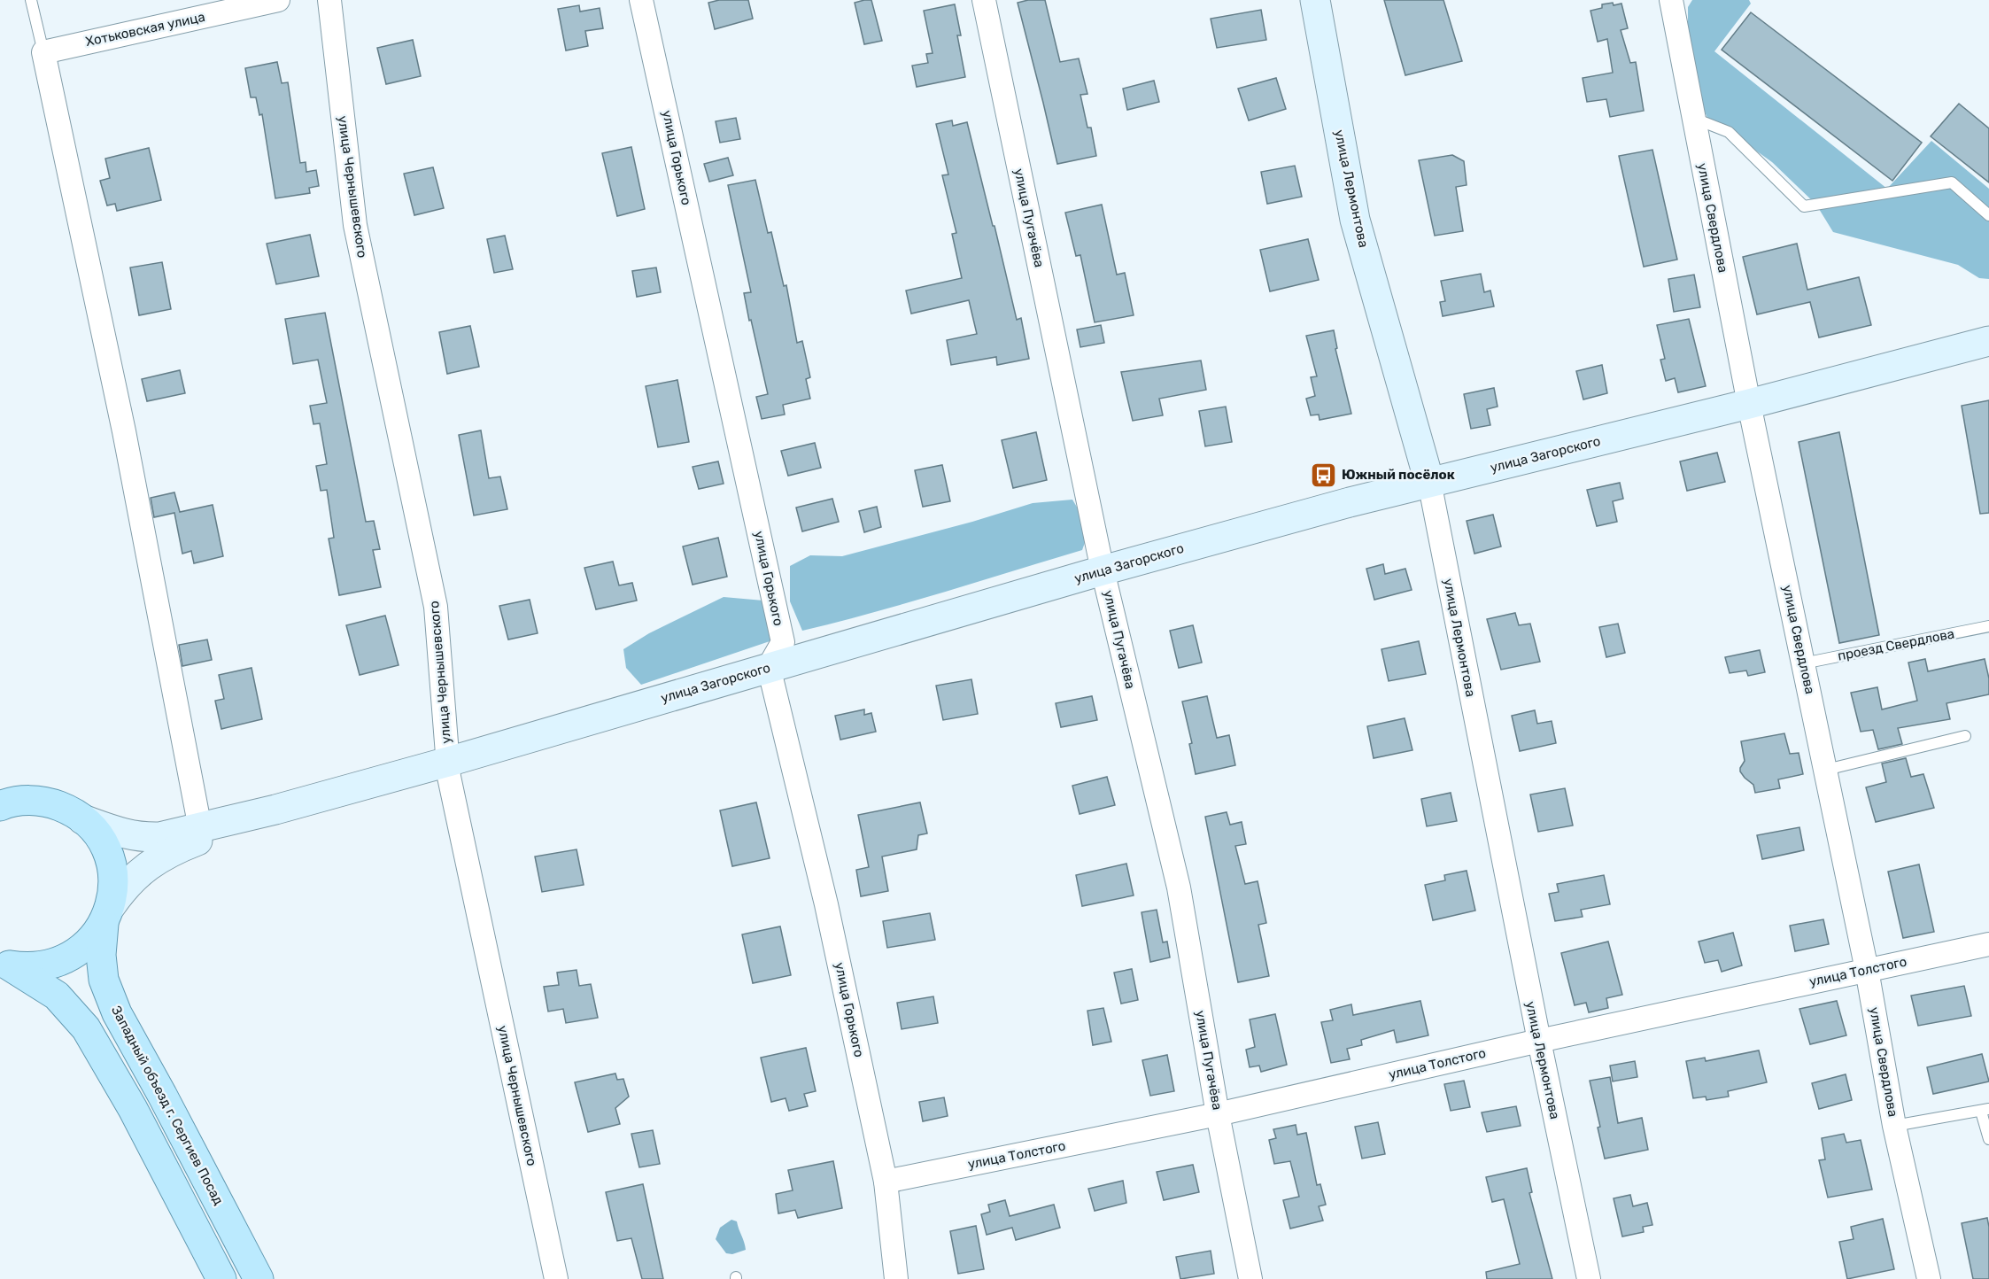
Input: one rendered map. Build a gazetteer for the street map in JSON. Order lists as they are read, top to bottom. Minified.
{"streets":{"main road":["улица Лермонтова","улица Загорского","Западный объезд г. Сергиев Посад"],"street":["Хотьковская улица","улица Горького","улица Чернышевского","улица Пугачёва","улица Свердлова","улица Толстого"],"lane":["проезд Свердлова"]},"crossings":[["улица Горького","улица Загорского"],["улица Горького","улица Толстого"],["улица Чернышевского","улица Загорского"],["улица Лермонтова","улица Загорского"],["улица Лермонтова","улица Толстого"],["улица Пугачёва","улица Загорского"],["улица Пугачёва","улица Толстого"],["улица Свердлова","улица Загорского"],["улица Свердлова","проезд Свердлова"],["улица Свердлова","улица Толстого"]],"places":{"bus stop":["Южный посёлок"]}}
